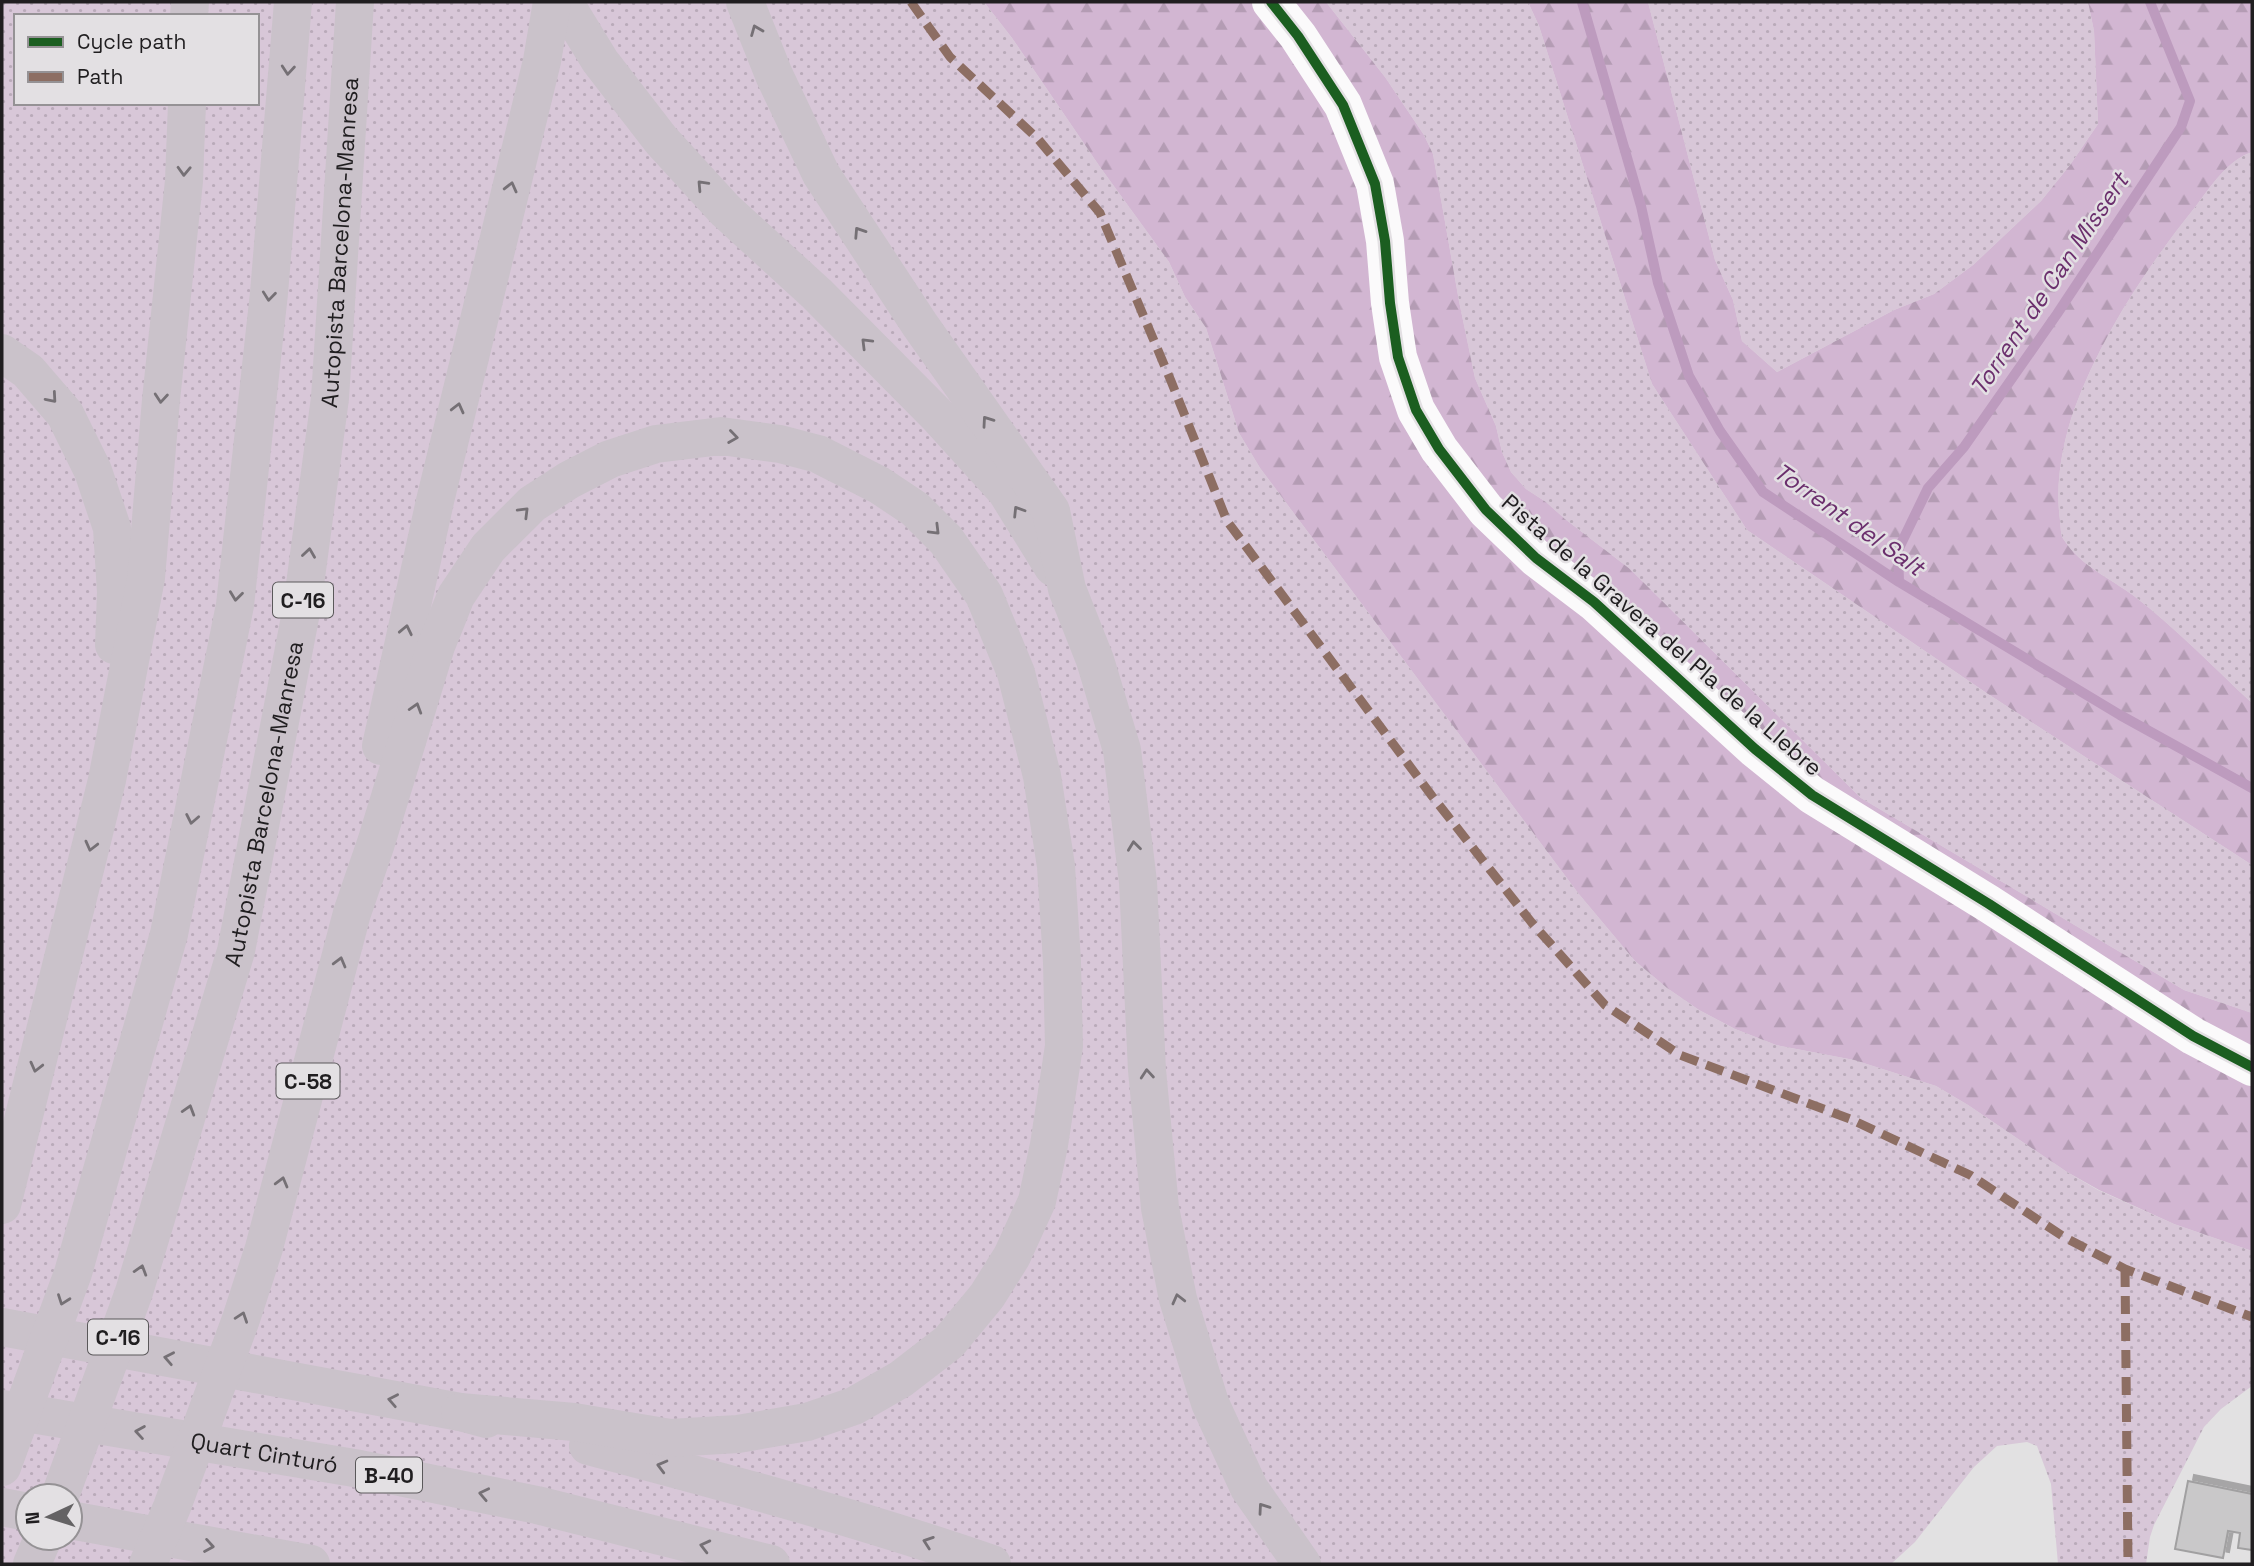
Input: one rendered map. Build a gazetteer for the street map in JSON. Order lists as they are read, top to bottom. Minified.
{"streets":{"highway":["Autopista Barcelona-Manresa","C-16","C-58","Quart Cinturó","B-40"],"street":["Pista de la Gravera del Pla de la Llebre"]},"water":["Torrent de Can Missert","Torrent del Salt"],"legend":["Cycle path","Path"],"north":"left"}
